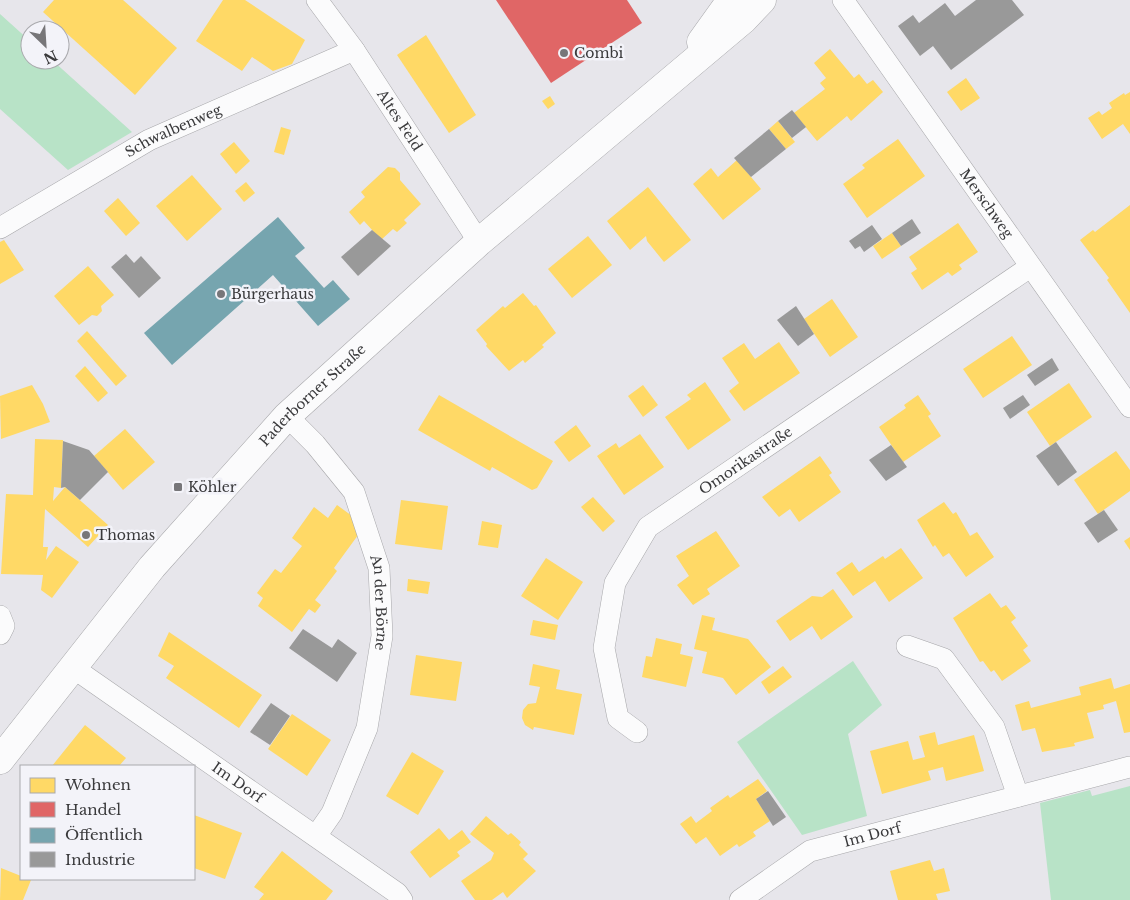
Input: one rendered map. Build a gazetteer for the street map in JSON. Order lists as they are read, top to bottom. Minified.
{"streets":{"main road":["Paderborner Straße"],"street":["Altes Feld","Schwalbenweg","Merschweg","Omorikastraße","An der Börne","Im Dorf"]},"crossings":[["Altes Feld","Schwalbenweg"],["Altes Feld","Paderborner Straße"],["Merschweg","Omorikastraße"],["Paderborner Straße","An der Börne"],["Paderborner Straße","Im Dorf"],["An der Börne","Im Dorf"]],"places":{"other":["Combi","Bürgerhaus","Thomas"],"transit":["Köhler"]},"legend":["Wohnen","Handel","Öffentlich","Industrie"],"north":"bottom right"}
